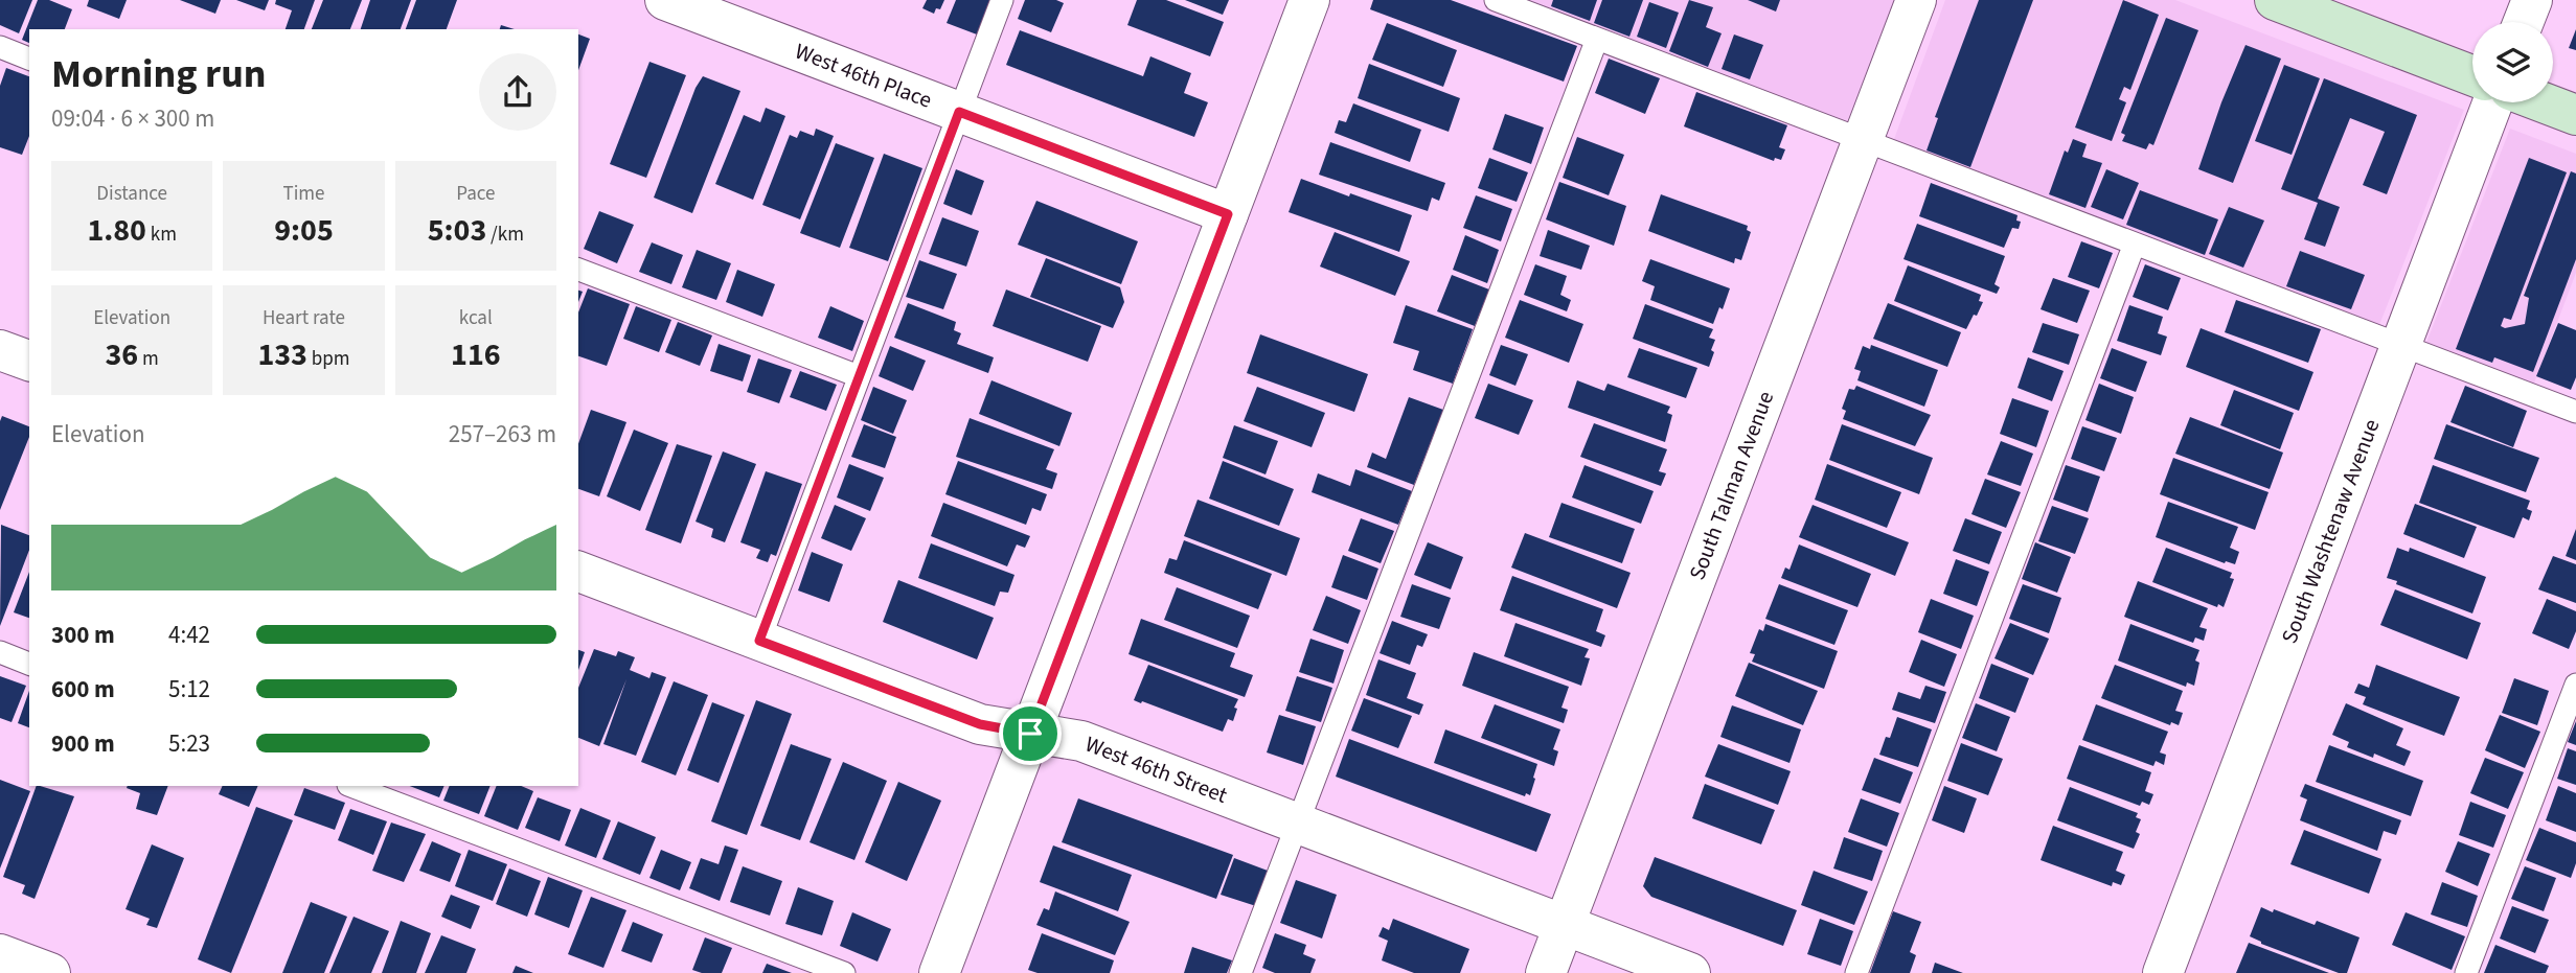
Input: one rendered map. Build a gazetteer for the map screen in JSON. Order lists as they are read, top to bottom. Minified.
{"streets":{"street":["West 46th Place","South Talman Avenue","South Washtenaw Avenue","West 46th Street"]},"crossings":[["South Talman Avenue","West 46th Street"]],"page":{"heading":["Morning run","09:04 · 6 × 300 m"],"stats":[["Distance","1.80 km"],["Time","9:05"],["Pace","5:03 /km"],["Elevation","36 m"],["Heart rate","133 bpm"],["kcal","116"]],"chart":["Elevation","257–263 m"],"list":[{"name":"300 m","note":"4:42"},{"name":"600 m","note":"5:12"},{"name":"900 m","note":"5:23"}]}}
